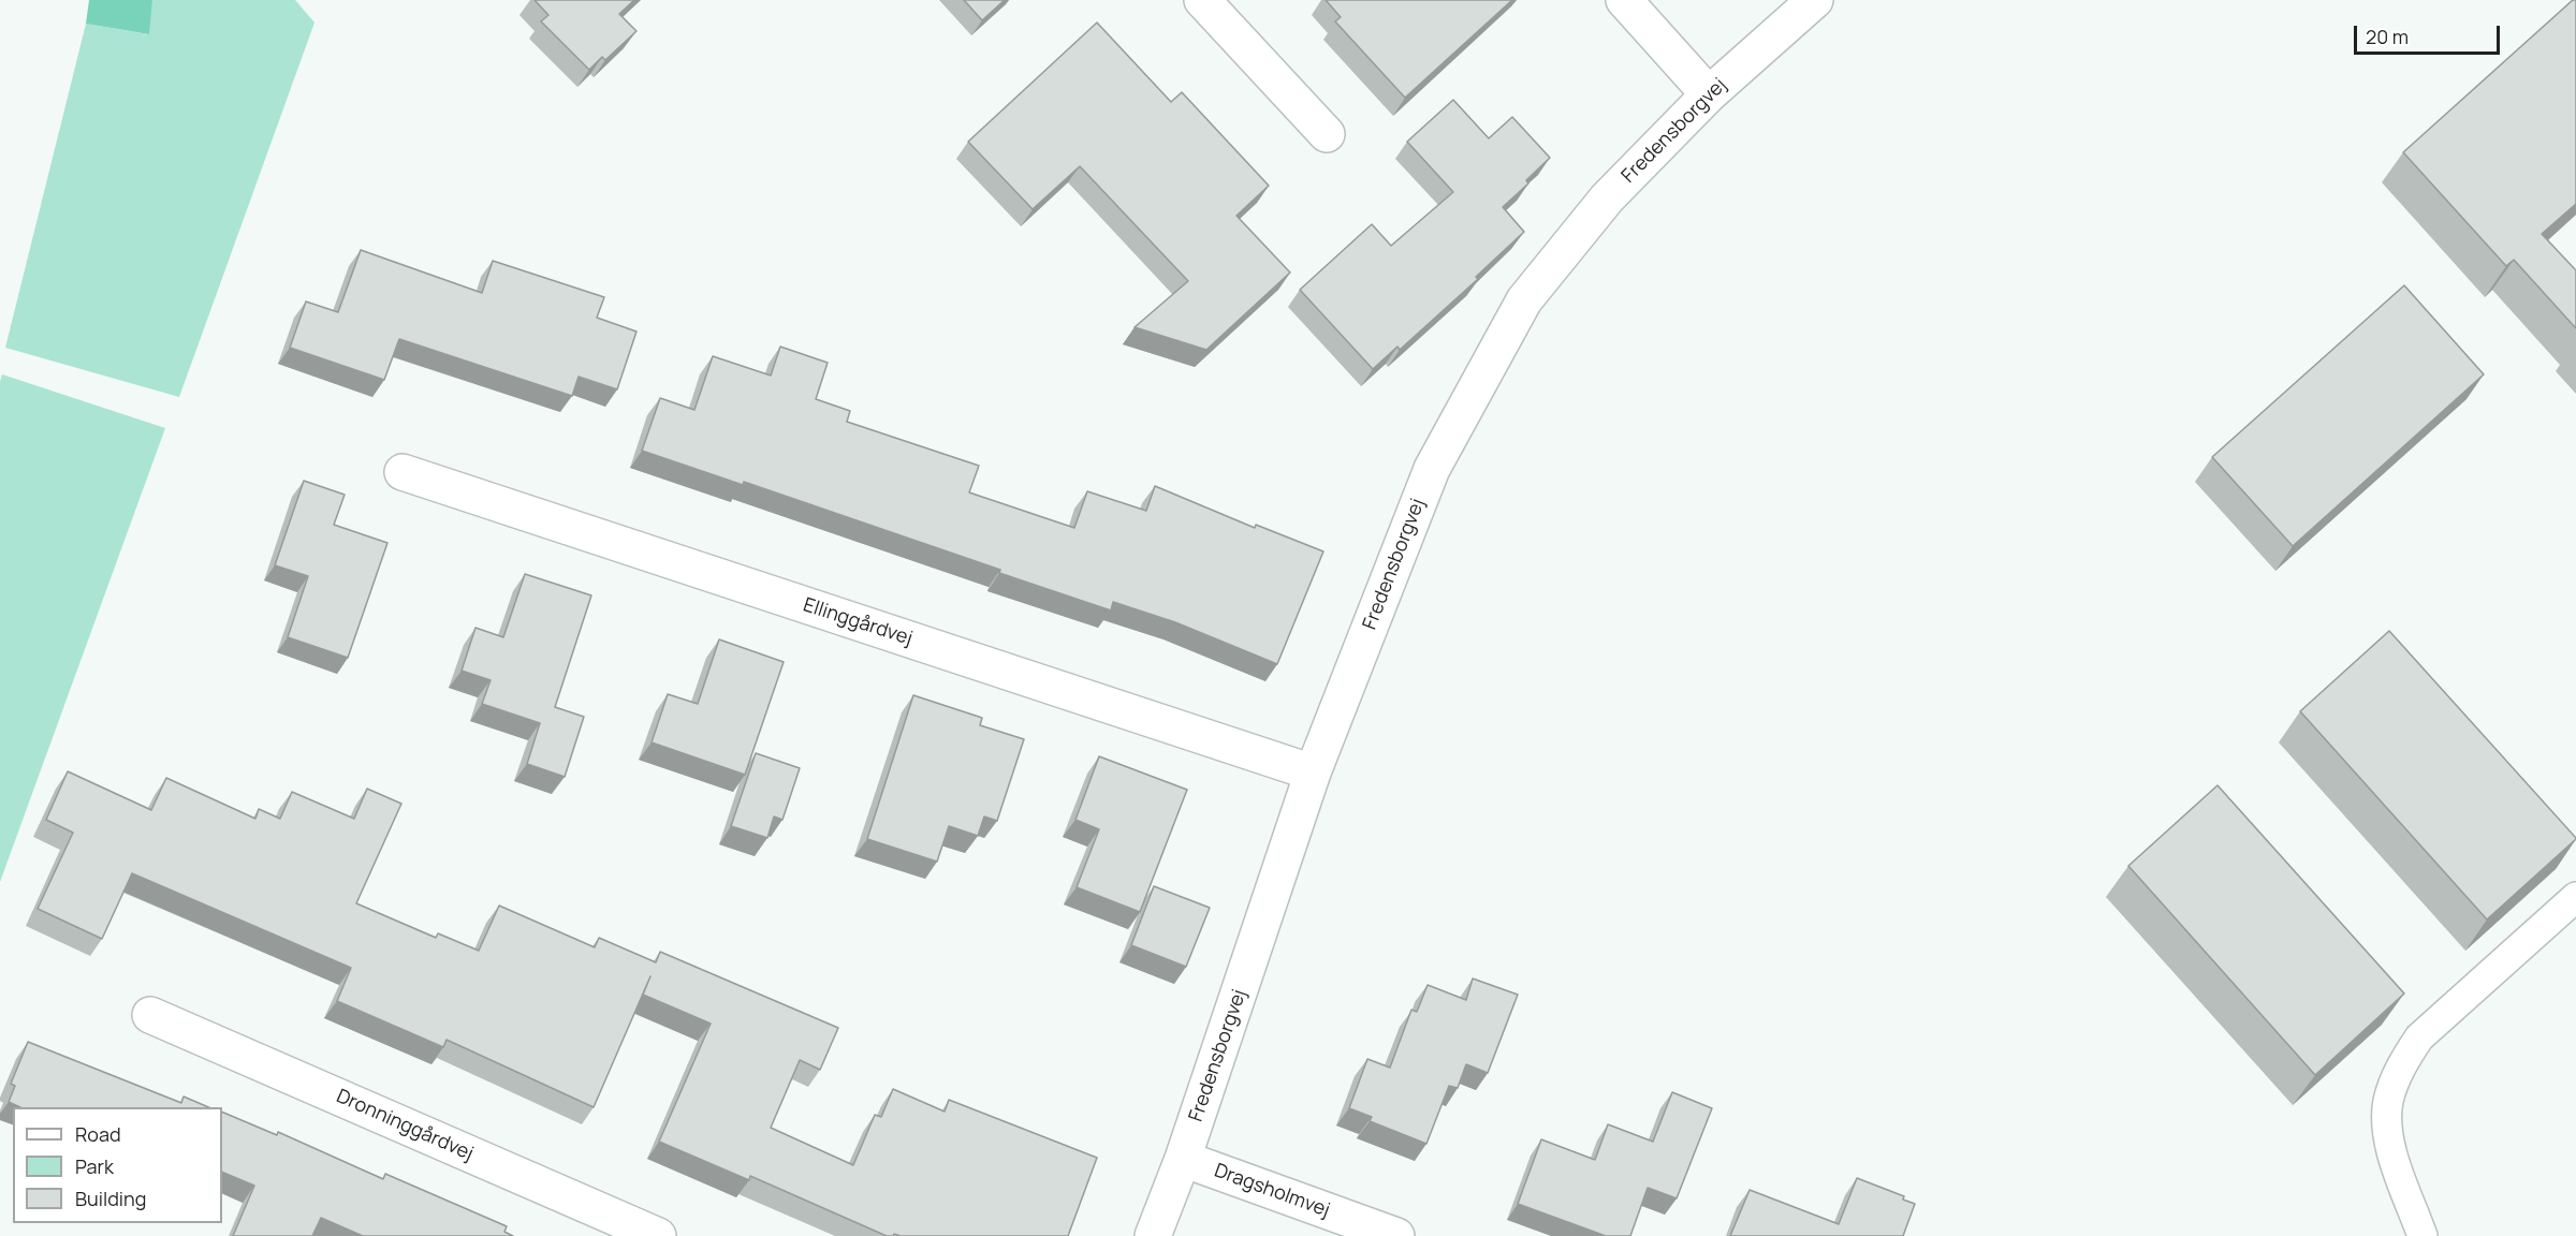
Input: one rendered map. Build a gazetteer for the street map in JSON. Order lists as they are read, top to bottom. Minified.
{"streets":{"street":["Fredensborgvej","Ellinggårdvej","Dronninggårdvej","Dragsholmvej"]},"crossings":[["Fredensborgvej","Ellinggårdvej"],["Fredensborgvej","Dragsholmvej"]],"legend":["Road","Park","Building"],"scale_bar":"20 m"}
